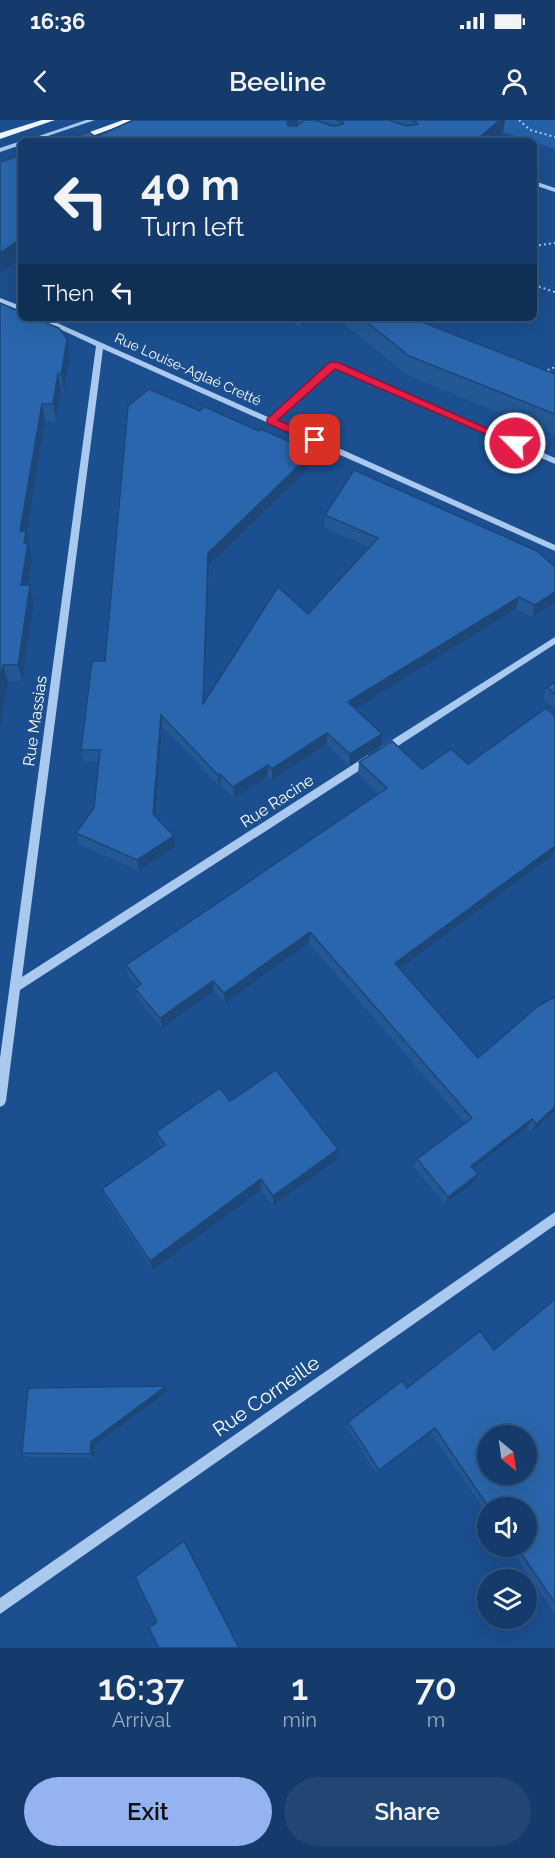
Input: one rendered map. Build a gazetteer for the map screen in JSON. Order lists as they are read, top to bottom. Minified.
{"streets":{"street":["Rue Louise-Aglaé Cretté","Rue Massias","Rue Racine","Rue Corneille"]},"crossings":[["Rue Louise-Aglaé Cretté","Rue Massias"],["Rue Massias","Rue Racine"]],"north":"bottom right","page":{"status":"16:36","header":"Beeline","turn":["40 m","Turn left"],"then":"Then","eta":["16:37","Arrival","1","min","70","m"],"buttons":["Exit","Share"]}}
